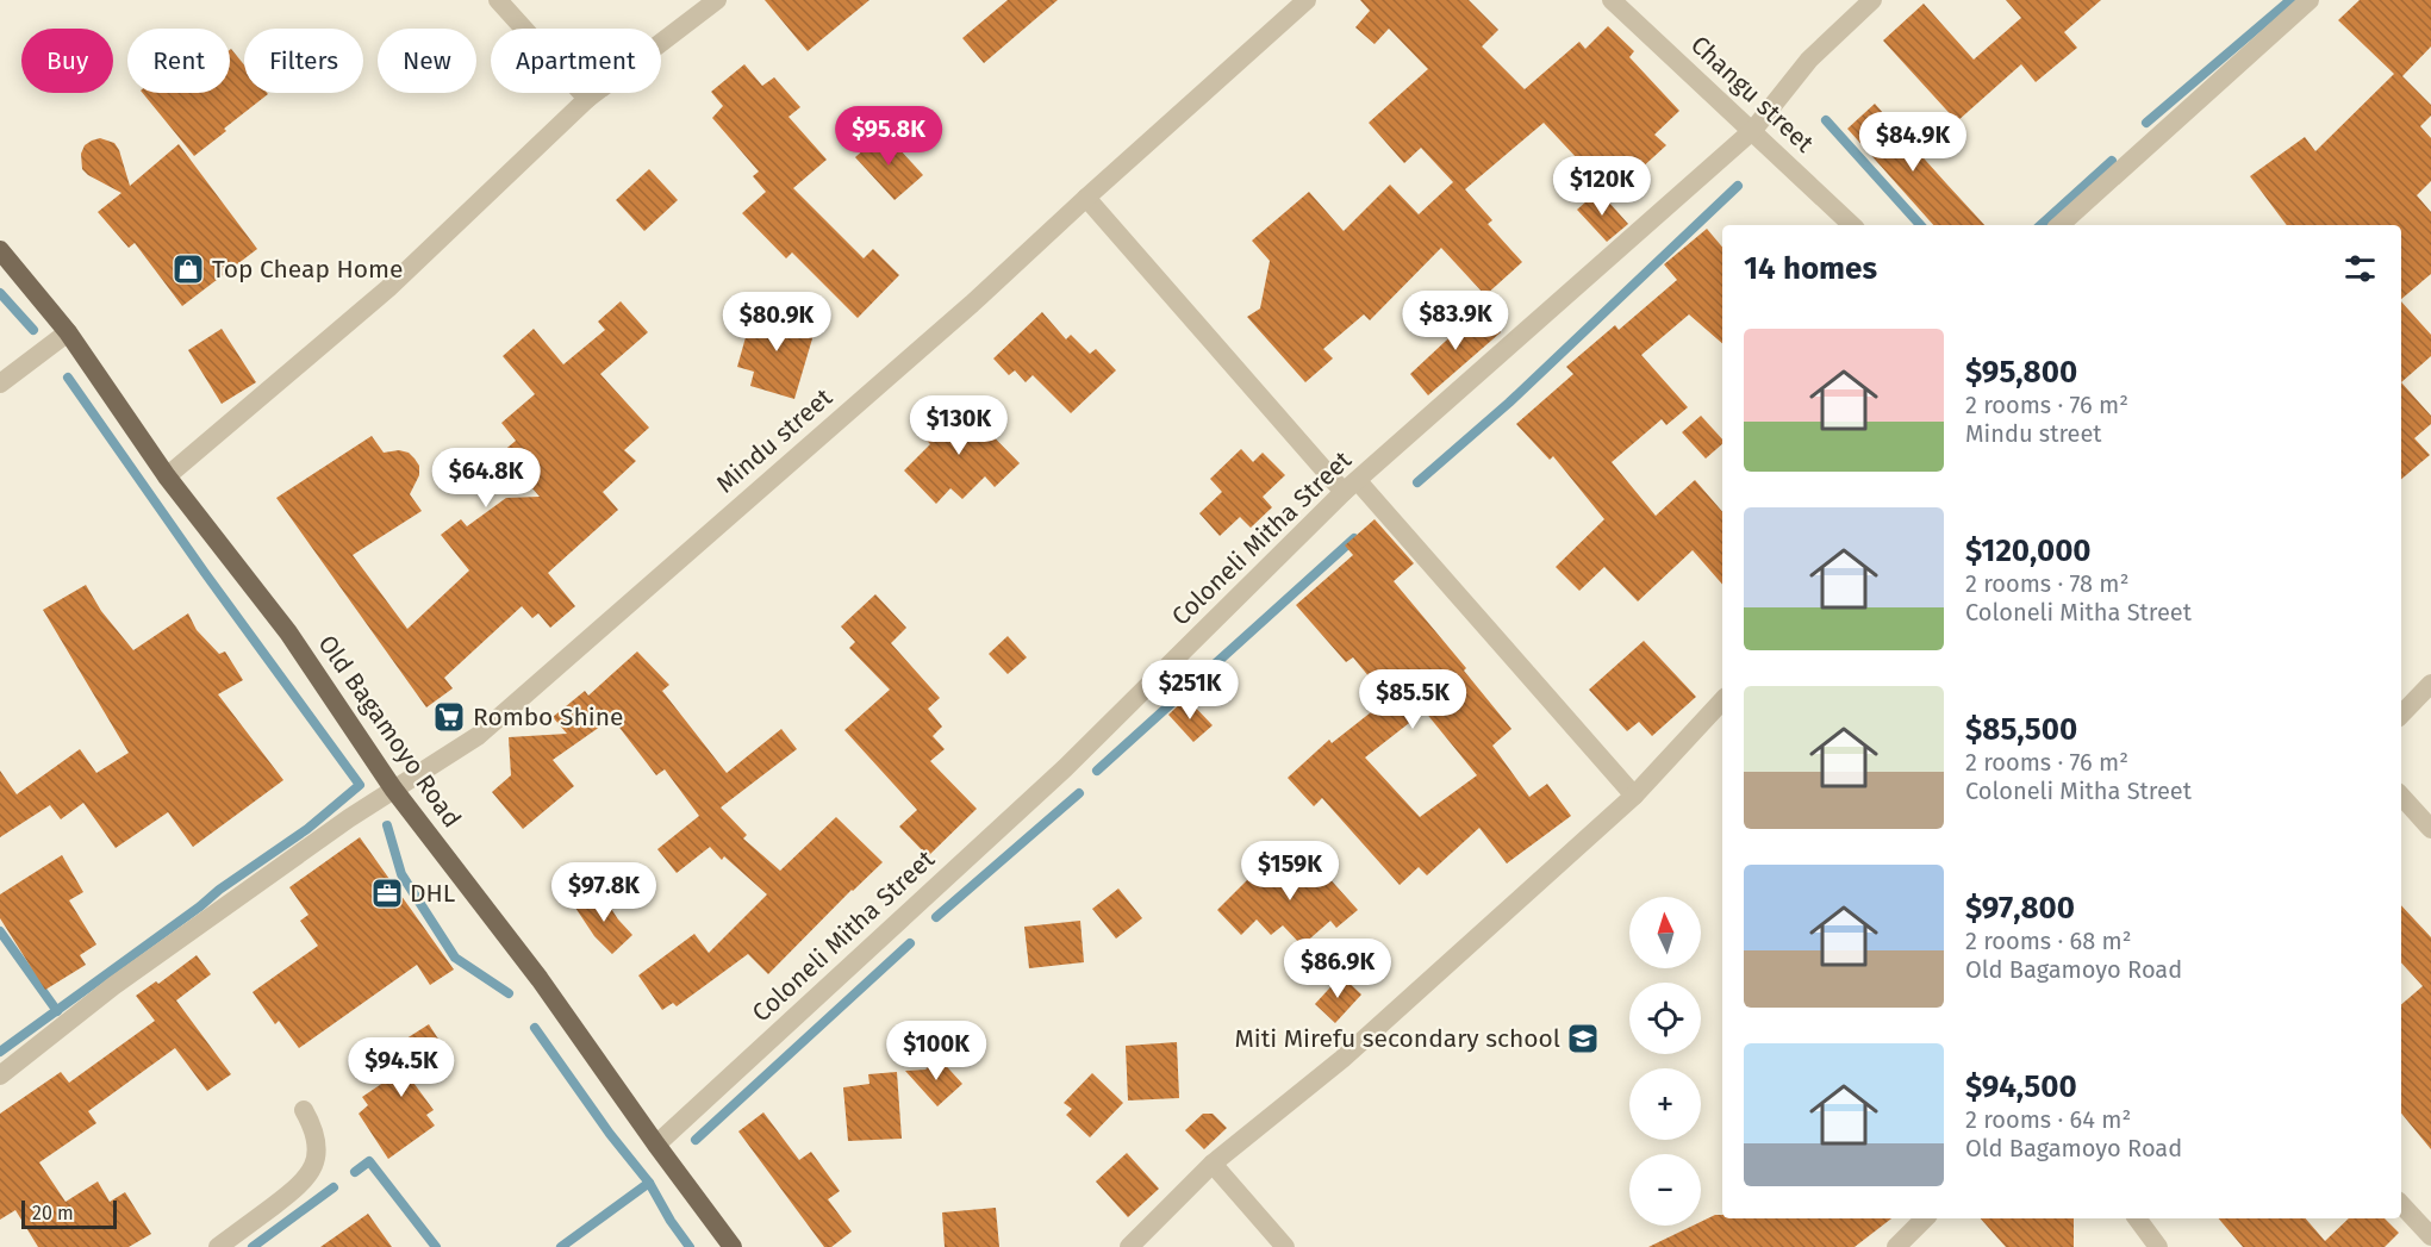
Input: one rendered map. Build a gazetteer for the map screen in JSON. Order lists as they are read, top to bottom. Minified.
{"streets":{"main road":["Old Bagamoyo Road"],"street":["Changu street","Mindu street","Coloneli Mitha Street"]},"crossings":[["Changu street","Coloneli Mitha Street"],["Mindu street","Old Bagamoyo Road"],["Coloneli Mitha Street","Old Bagamoyo Road"]],"places":{"shop":["Top Cheap Home"],"supermarket":["Rombo Shine"],"office":["DHL"],"school or university":["Miti Mirefu secondary school"]},"scale_bar":"20 m","north":"top","page":{"chip":["Buy","Rent","Filters","New","Apartment"],"price":["$95.8K","$84.9K","$120K","$83.9K","$80.9K","$130K","$64.8K","$251K","$85.5K","$159K","$97.8K","$86.9K","$100K","$94.5K"],"heading":"14 homes","list":[{"name":"$95,800","note":"2 rooms · 76 m² · Mindu street"},{"name":"$120,000","note":"2 rooms · 78 m² · Coloneli Mitha Street"},{"name":"$85,500","note":"2 rooms · 76 m² · Coloneli Mitha Street"},{"name":"$97,800","note":"2 rooms · 68 m² · Old Bagamoyo Road"},{"name":"$94,500","note":"2 rooms · 64 m² · Old Bagamoyo Road"}],"map_buttons":["+","−"],"scale":"20 m"}}
